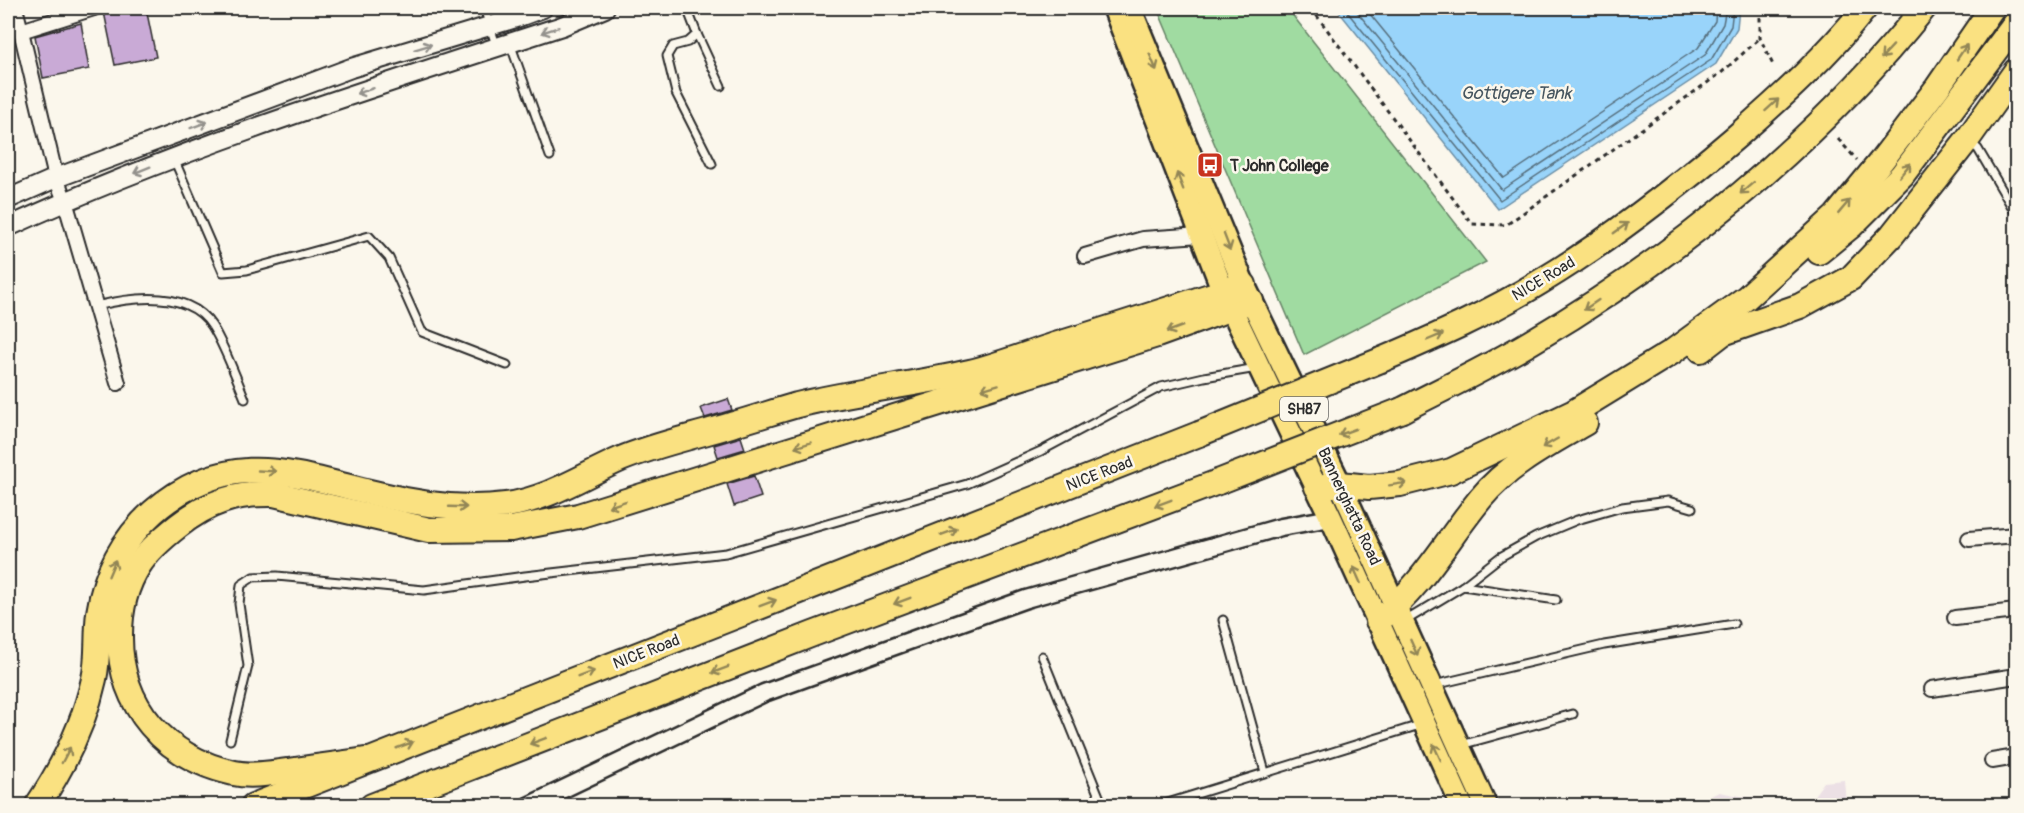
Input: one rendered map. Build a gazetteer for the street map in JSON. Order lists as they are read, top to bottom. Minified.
{"streets":{"highway":["NICE Road"],"main road":["SH87","Bannerghatta Road"]},"water":["Gottigere Tank"],"places":{"bus stop":["T John College"]}}
